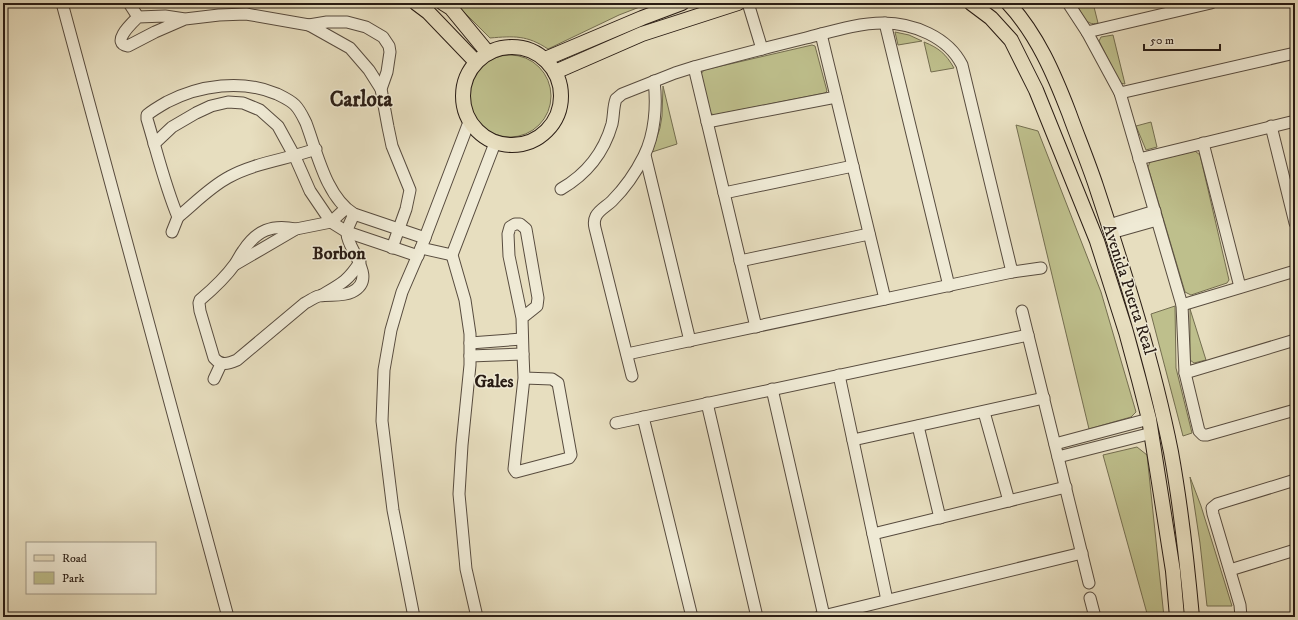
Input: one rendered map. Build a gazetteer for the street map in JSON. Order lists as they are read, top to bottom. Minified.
{"streets":{"main road":["Avenida Puerta Real"]},"districts":["Carlota","Borbon","Gales"],"legend":["Road","Park"],"scale_bar":"50 m"}
